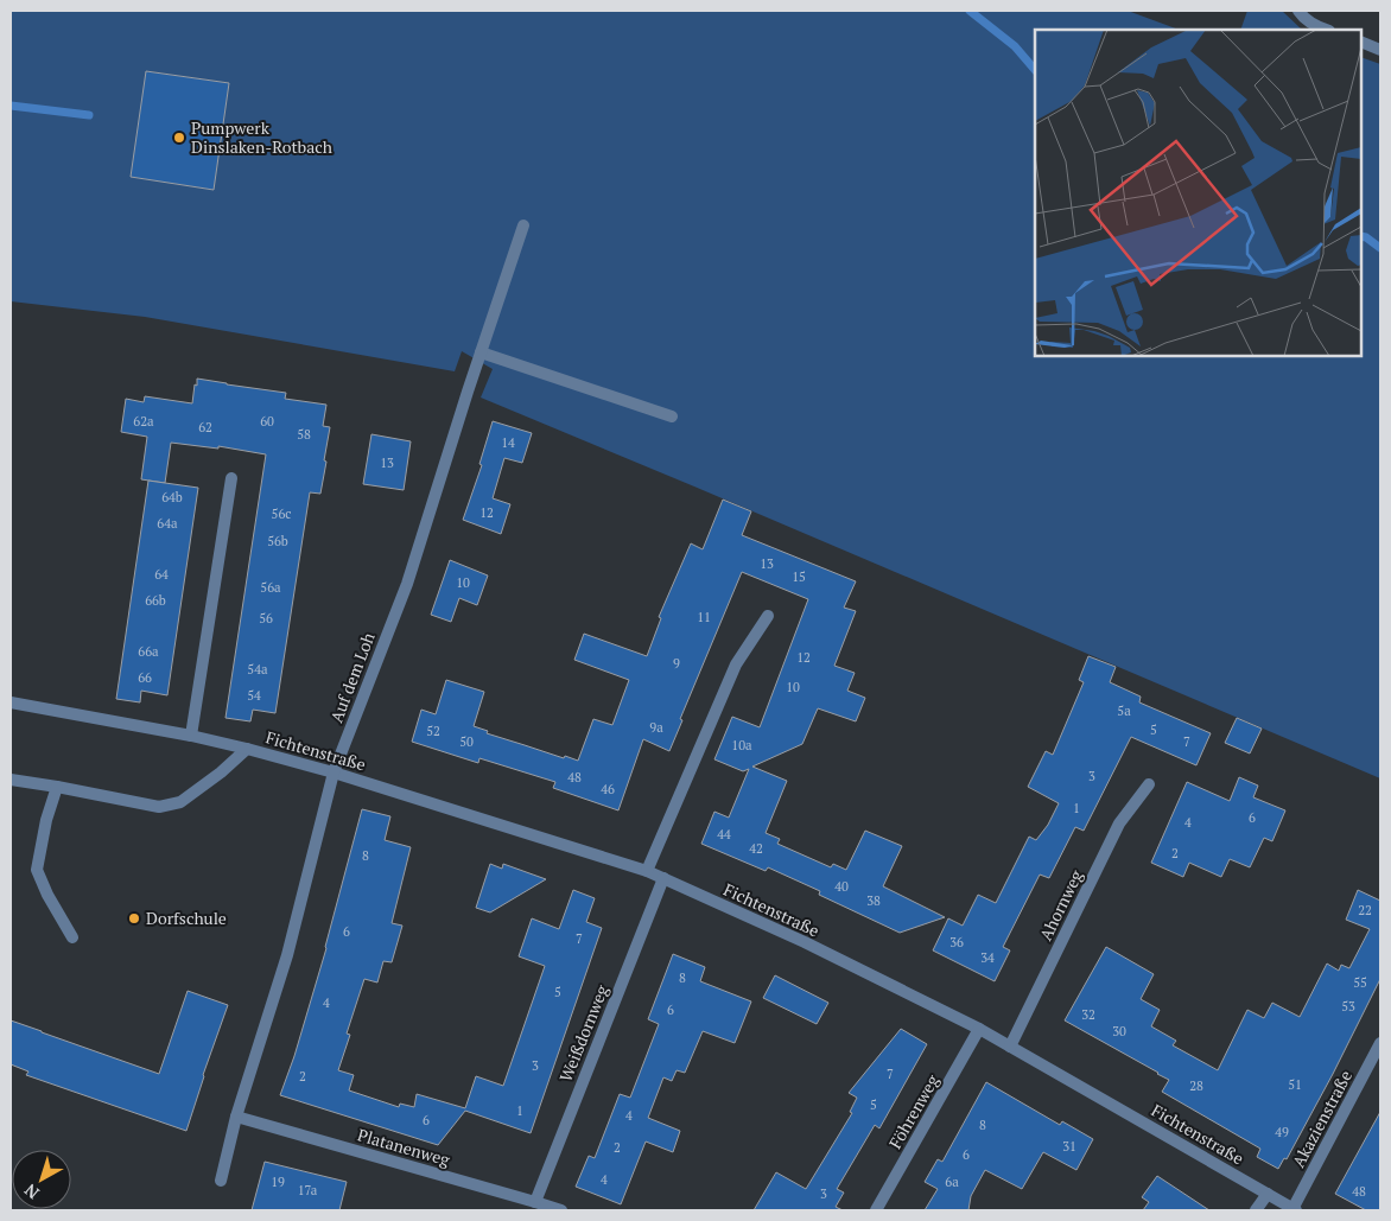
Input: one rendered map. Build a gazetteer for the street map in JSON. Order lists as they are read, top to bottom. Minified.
{"streets":{"street":["Auf dem Loh","Fichtenstraße","Ahornweg","Weißdornweg","Föhrenweg","Akazienstraße","Platanenweg"]},"crossings":[["Auf dem Loh","Fichtenstraße"],["Auf dem Loh","Platanenweg"],["Fichtenstraße","Ahornweg"],["Fichtenstraße","Weißdornweg"],["Fichtenstraße","Föhrenweg"],["Fichtenstraße","Akazienstraße"],["Weißdornweg","Platanenweg"]],"places":["Pumpwerk Dinslaken-Rotbach","Dorfschule"],"house_numbers":["62a","60","62","58","14","13","64b","12","56c","64a","56b","13","64","15","10","56a","66b","11","56","66a","12","9","54a","66","10","54","5a","9a","5","52","50","7","10a","3","48","46","1","6","4","44","42","2","8","40","38","22","6","7","36","34","8","55","5","4","53","6","32","30","3","7","2","51","28","5","1","4","6","8","49","31","2","6","4","19","6a","17a","48","3"],"north":"bottom left"}
